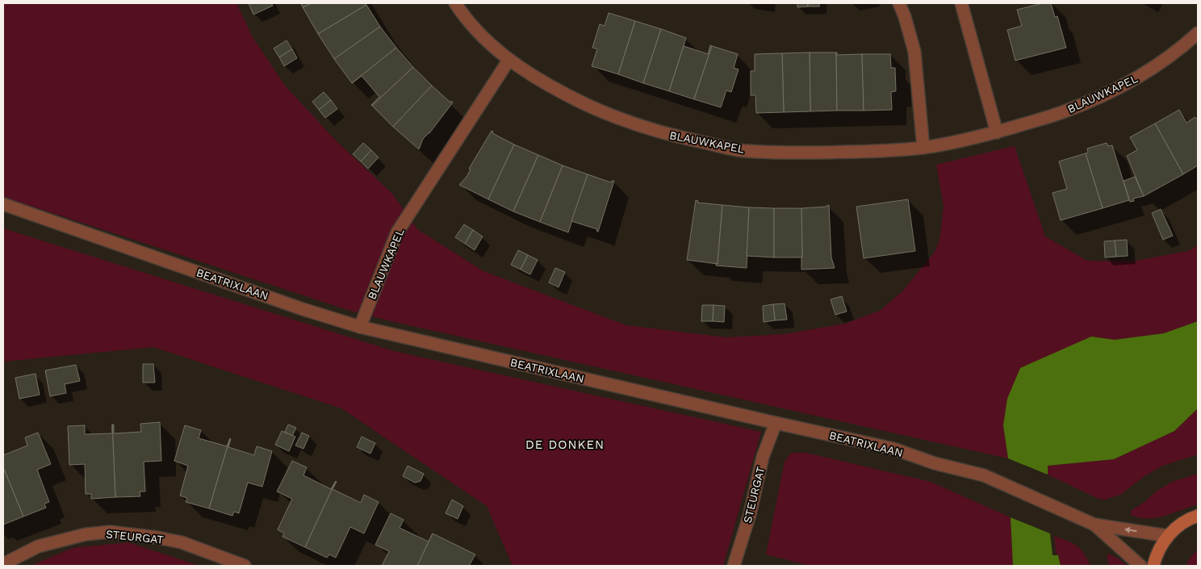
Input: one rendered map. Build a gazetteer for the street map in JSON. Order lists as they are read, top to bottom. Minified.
{"streets":{"street":["BLAUWKAPEL","BEATRIXLAAN","STEURGAT"]},"crossings":[["BLAUWKAPEL","BEATRIXLAAN"],["BEATRIXLAAN","STEURGAT"]],"districts":["DE DONKEN"]}
